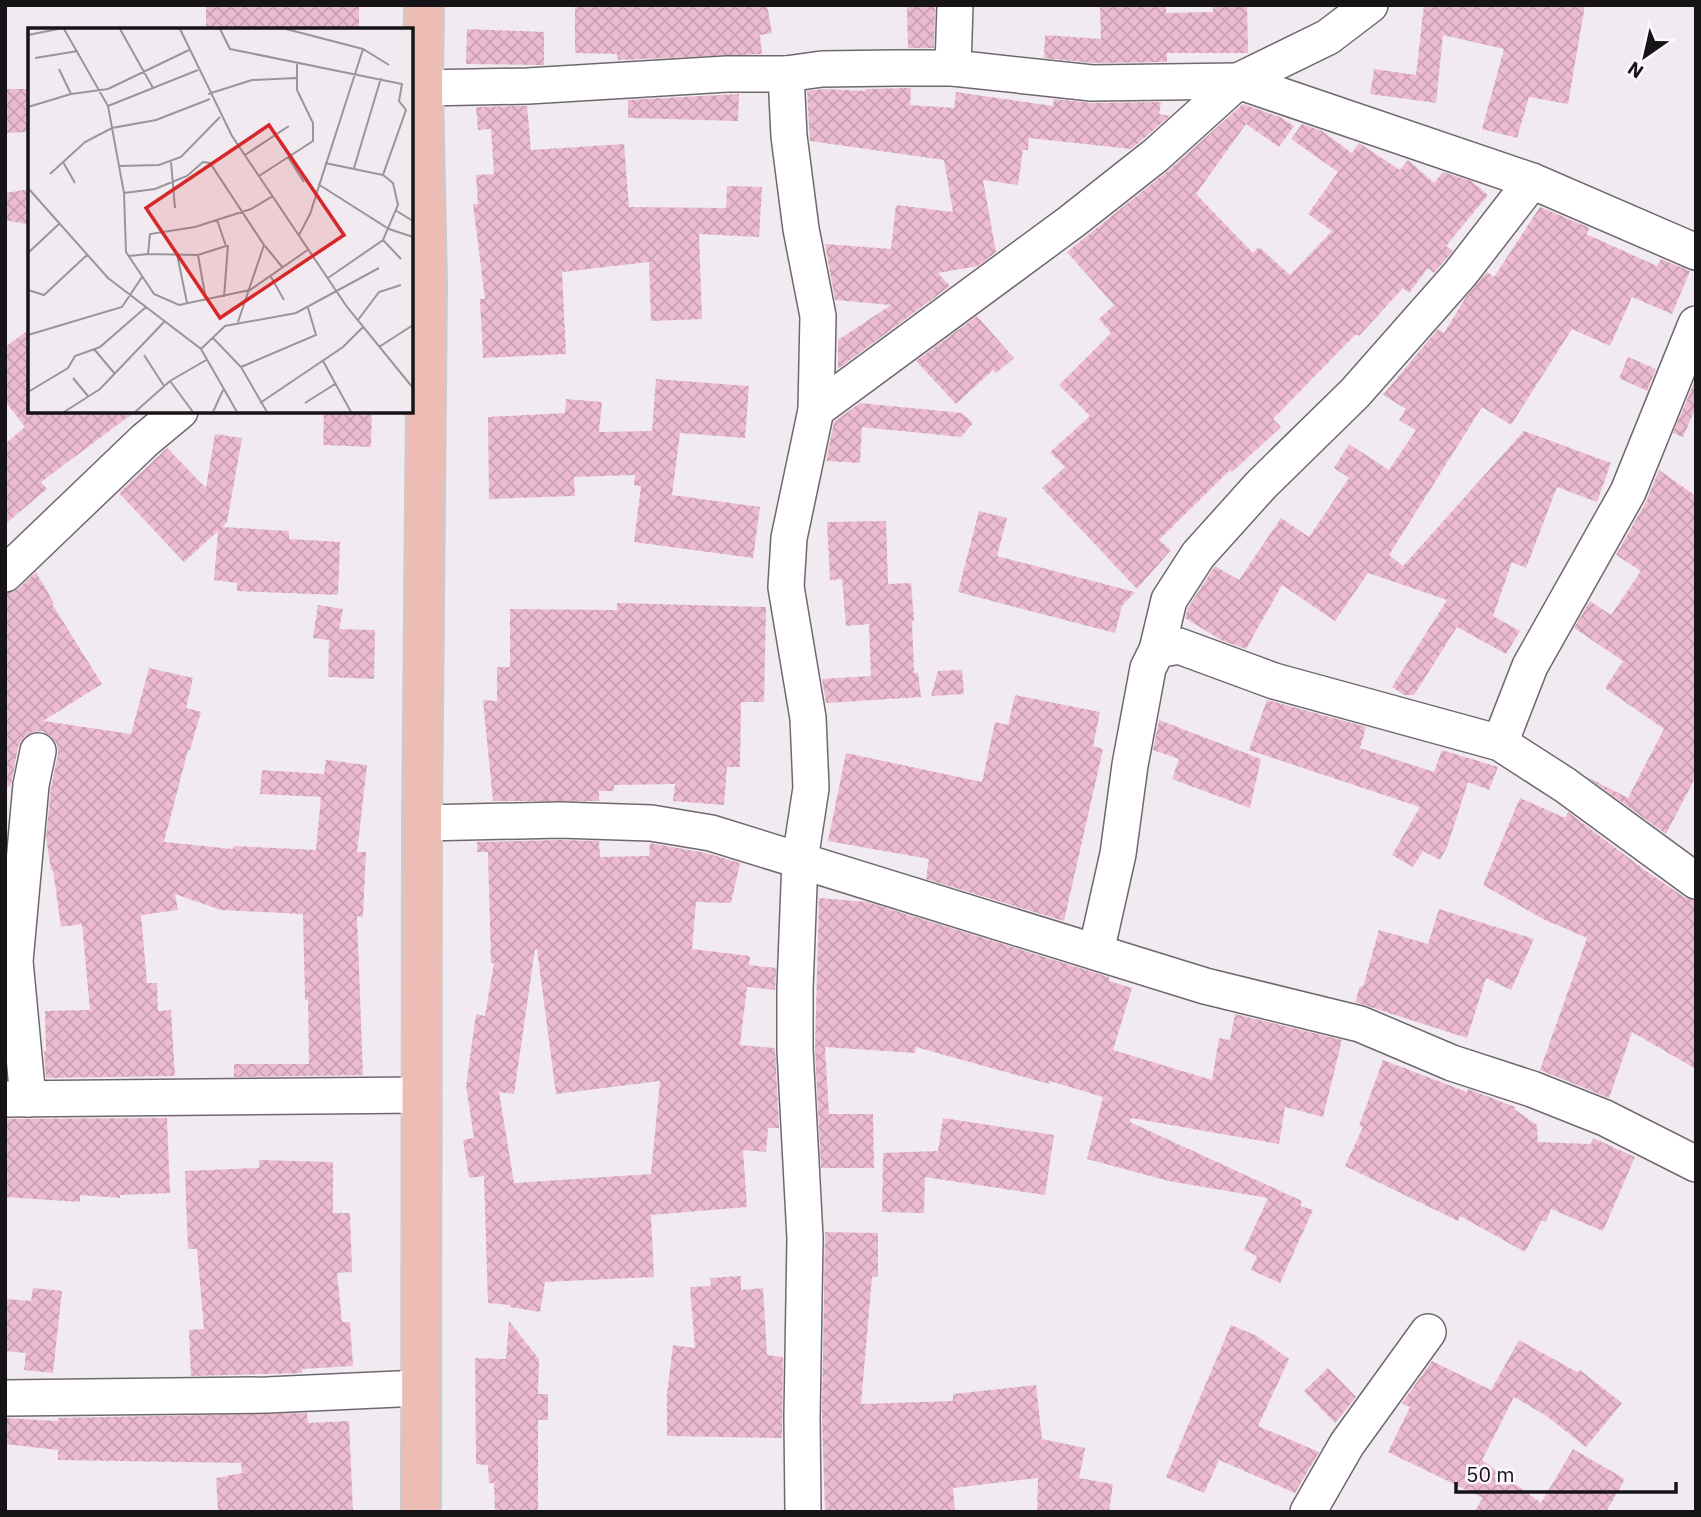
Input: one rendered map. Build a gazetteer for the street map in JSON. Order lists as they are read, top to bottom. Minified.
{"scale_bar":"50 m","north":"bottom left"}
